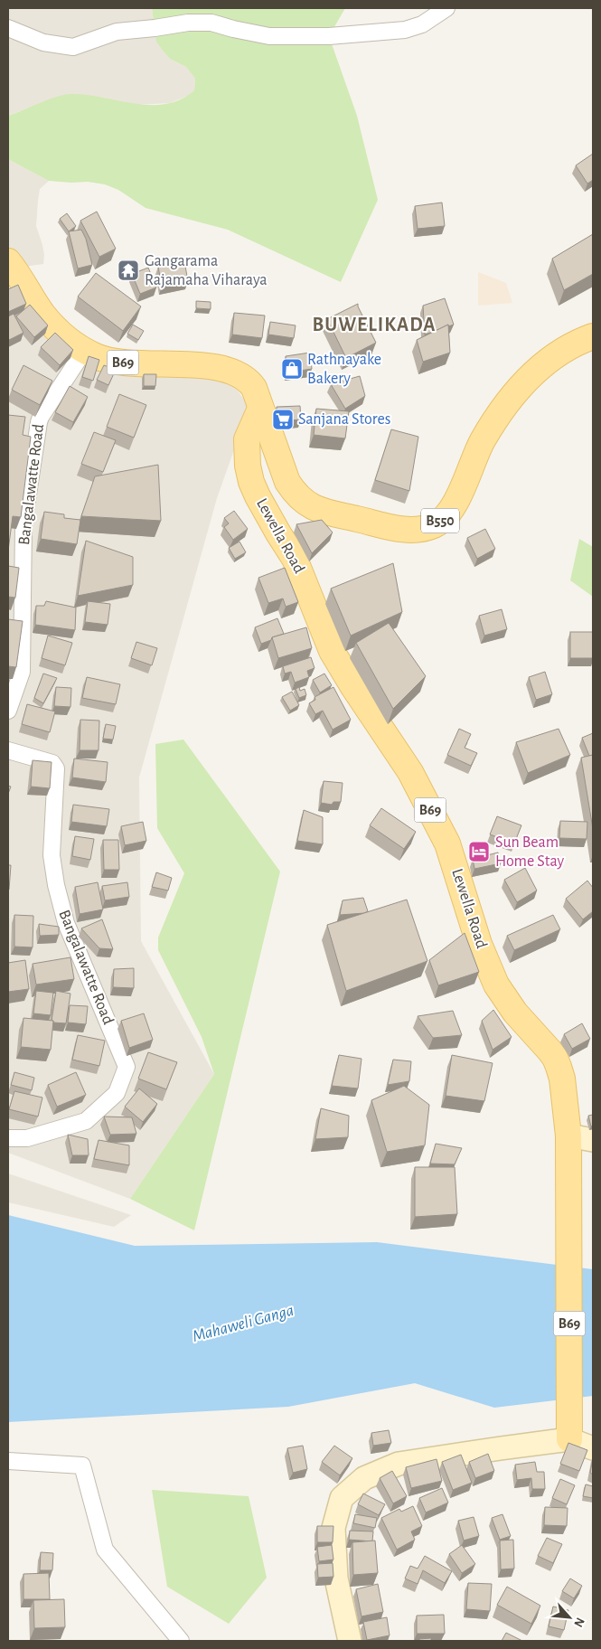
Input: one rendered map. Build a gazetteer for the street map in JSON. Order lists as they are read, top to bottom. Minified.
{"streets":{"main road":["B69","B550","Lewella Road"],"street":["Bangalawatte Road"]},"crossings":[["B69","Bangalawatte Road"],["B69","B550"],["B69","Lewella Road"],["B550","Lewella Road"]],"districts":["BUWELIKADA"],"water":["Mahaweli Ganga"],"places":{"temple":["Gangarama Rajamaha Viharaya"],"shop":["Rathnayake Bakery"],"supermarket":["Sanjana Stores"],"hotel":["Sun Beam Home Stay"]},"north":"bottom right"}
